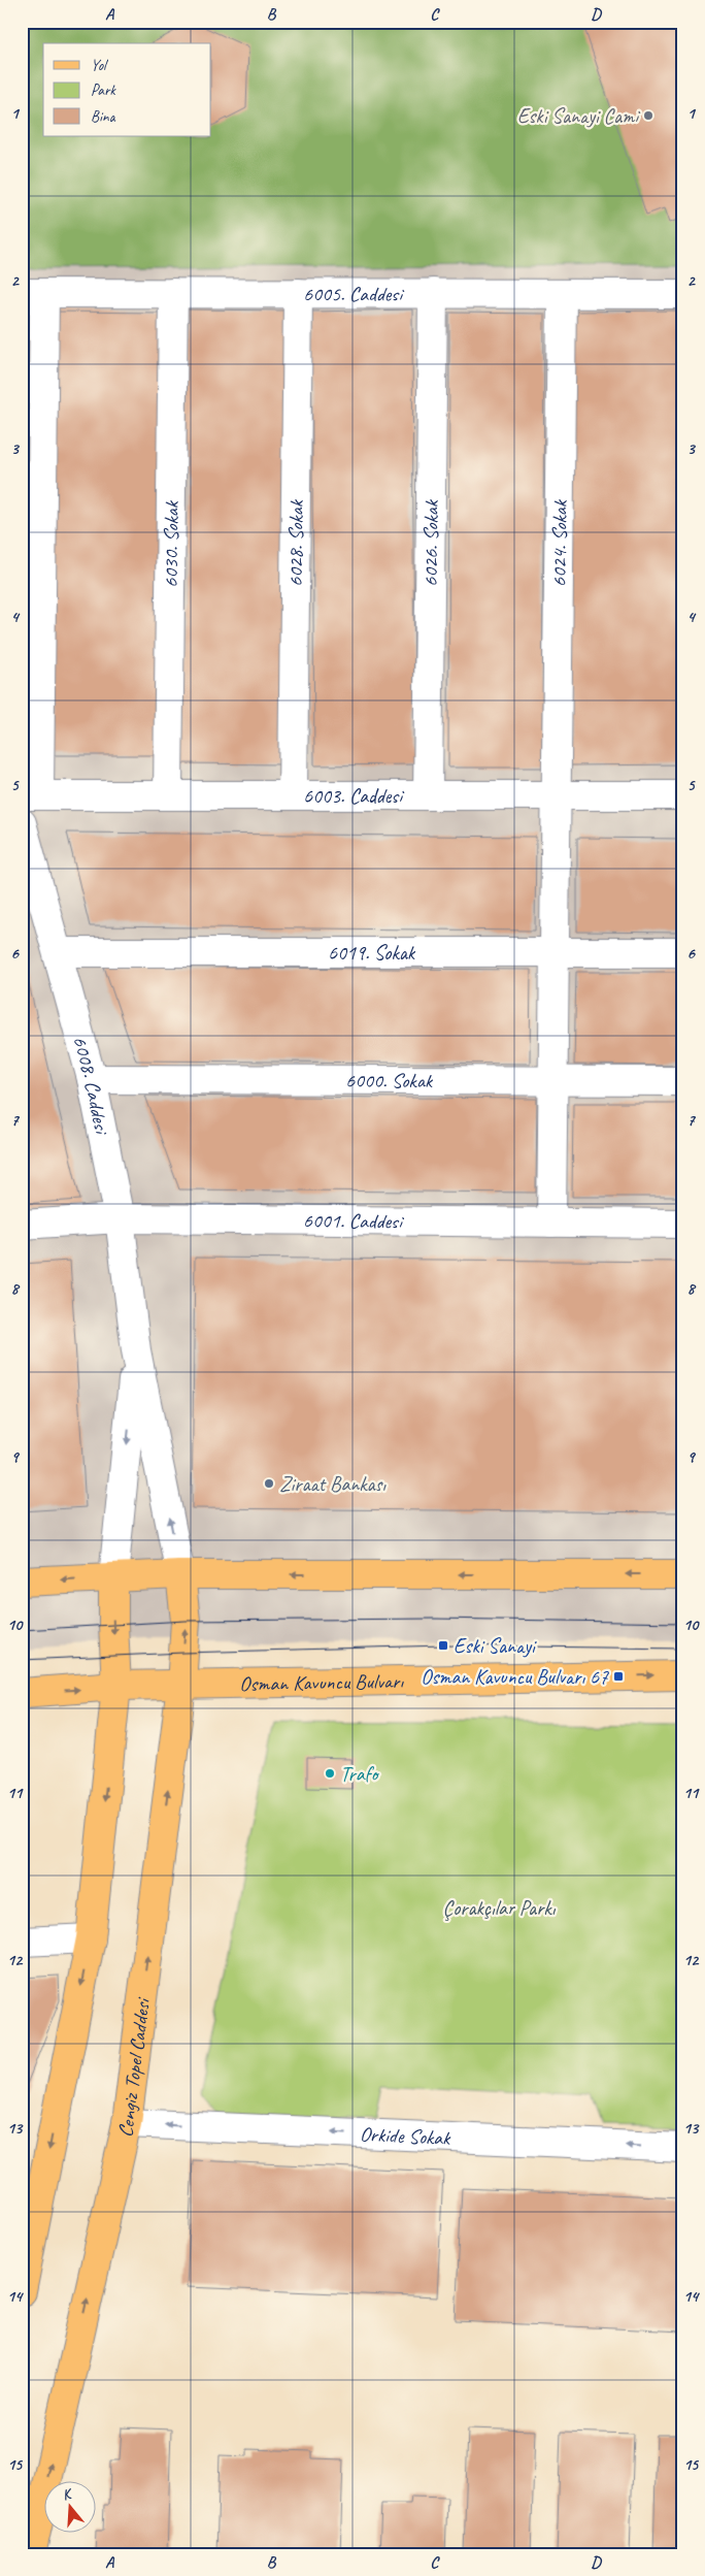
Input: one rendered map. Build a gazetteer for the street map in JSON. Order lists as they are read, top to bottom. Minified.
{"streets":{"main road":["Osman Kavuncu Bulvarı","Cengiz Topel Caddesi"],"street":["6005. Caddesi","6030. Sokak","6028. Sokak","6026. Sokak","6024. Sokak","6003. Caddesi","6019. Sokak","6000. Sokak","6008. Caddesi","6001. Caddesi","Orkide Sokak"]},"crossings":[["6005. Caddesi","6030. Sokak"],["6005. Caddesi","6028. Sokak"],["6005. Caddesi","6026. Sokak"],["6005. Caddesi","6024. Sokak"],["6030. Sokak","6003. Caddesi"],["6028. Sokak","6003. Caddesi"],["6026. Sokak","6003. Caddesi"],["6024. Sokak","6003. Caddesi"],["6024. Sokak","6019. Sokak"],["6024. Sokak","6000. Sokak"],["6024. Sokak","6001. Caddesi"],["6019. Sokak","6008. Caddesi"],["6000. Sokak","6008. Caddesi"],["6008. Caddesi","6001. Caddesi"],["Osman Kavuncu Bulvarı","Cengiz Topel Caddesi"],["Cengiz Topel Caddesi","Orkide Sokak"]],"one_way":["Orkide Sokak"],"parks":["Çorakçılar Parkı"],"places":{"other":["Eski Sanayi Cami","Ziraat Bankası","Trafo"],"transit":["Eski Sanayi","Osman Kavuncu Bulvarı 67"]},"legend":["Yol","Park","Bina"],"north":"top","grid":{"columns":["A","B","C","D"],"rows":["1","2","3","4","5","6","7","8","9","10","11","12","13","14","15"]}}
